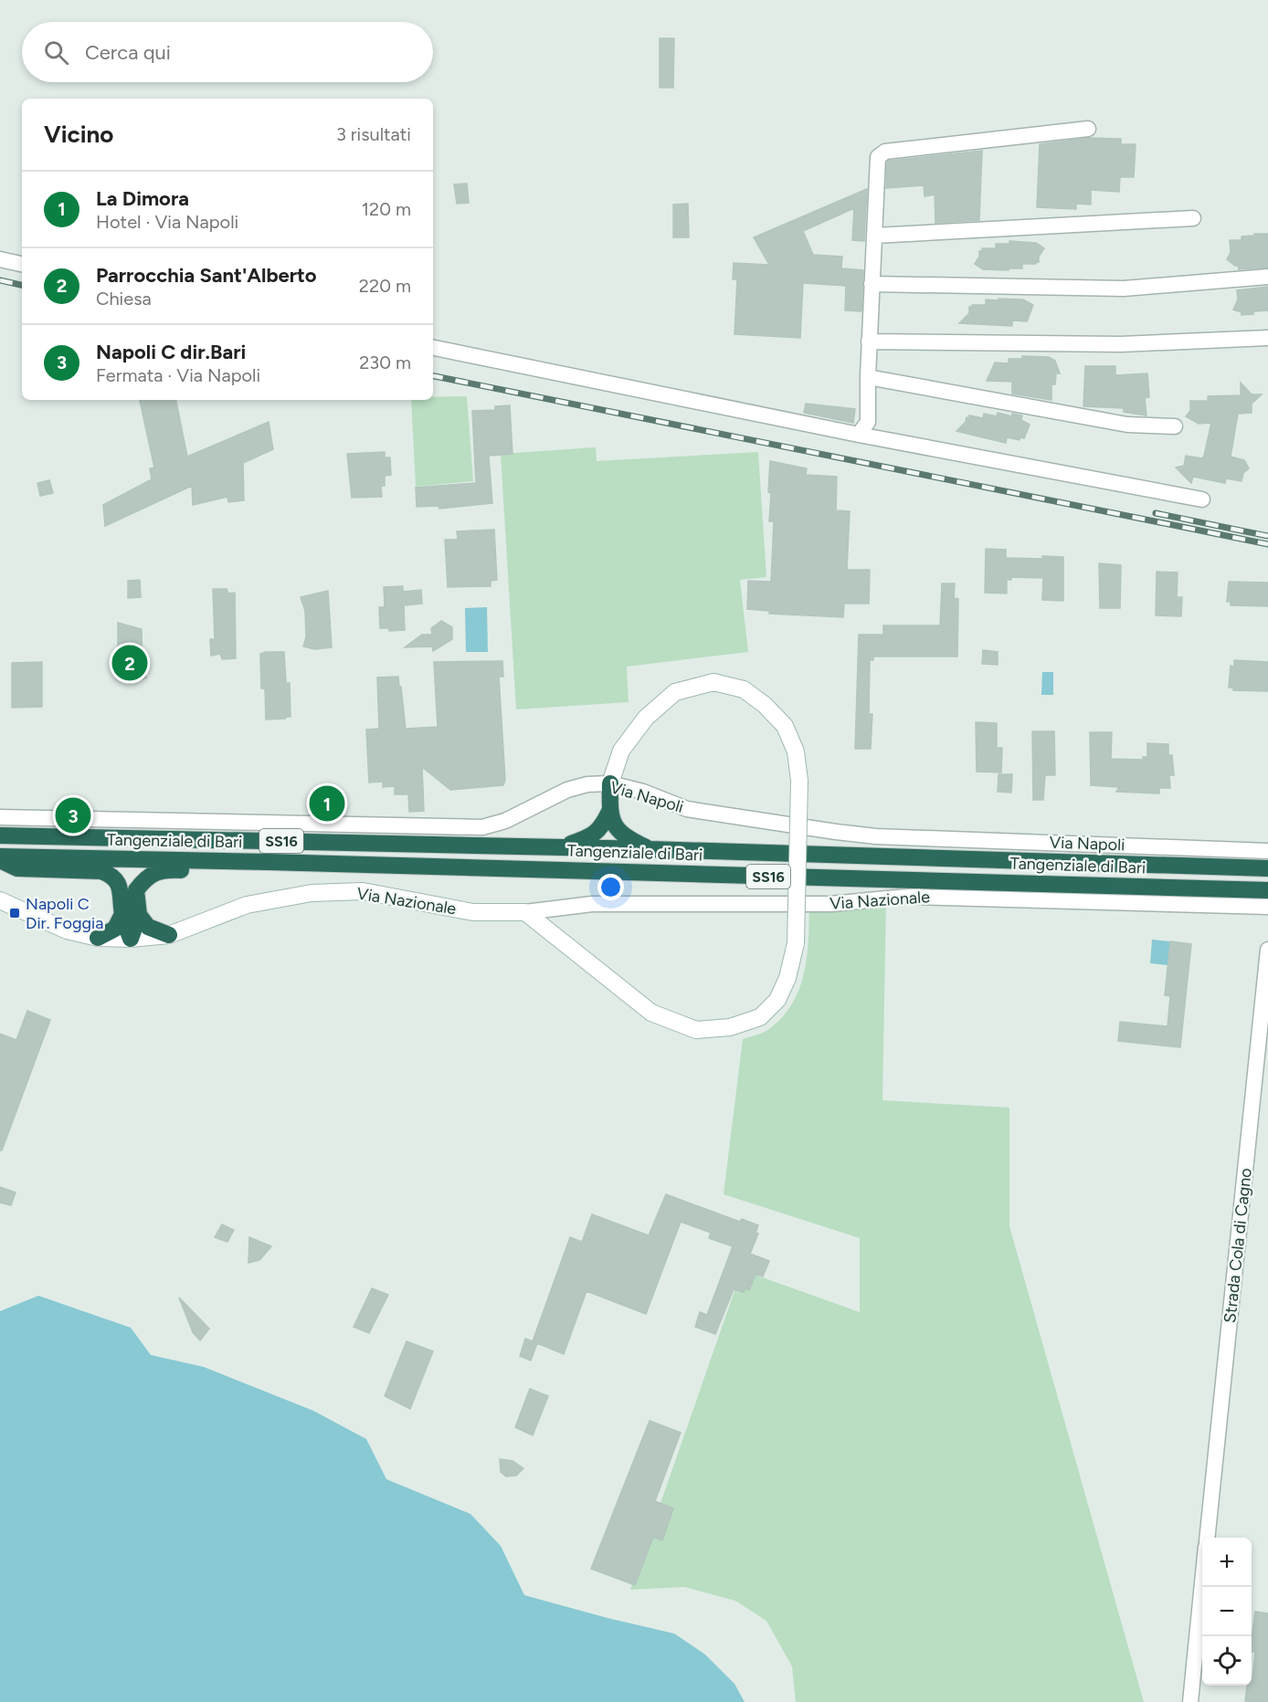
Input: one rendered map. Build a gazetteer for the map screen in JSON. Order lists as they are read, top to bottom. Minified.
{"streets":{"highway":["Tangenziale di Bari","SS16"],"street":["Via Napoli","Via Nazionale","Strada Cola di Cagno"]},"places":{"transit":["Napoli C Dir. Foggia"]},"page":{"search":"Cerca qui","heading":["Vicino","3 risultati"],"list":[{"mark":"1","name":"La Dimora","note":"Hotel · Via Napoli","value":"120 m"},{"mark":"2","name":"Parrocchia Sant'Alberto","note":"Chiesa","value":"220 m"},{"mark":"3","name":"Napoli C dir.Bari","note":"Fermata · Via Napoli","value":"230 m"}],"pins":["2","1","3"],"map_buttons":["+","−"]}}
